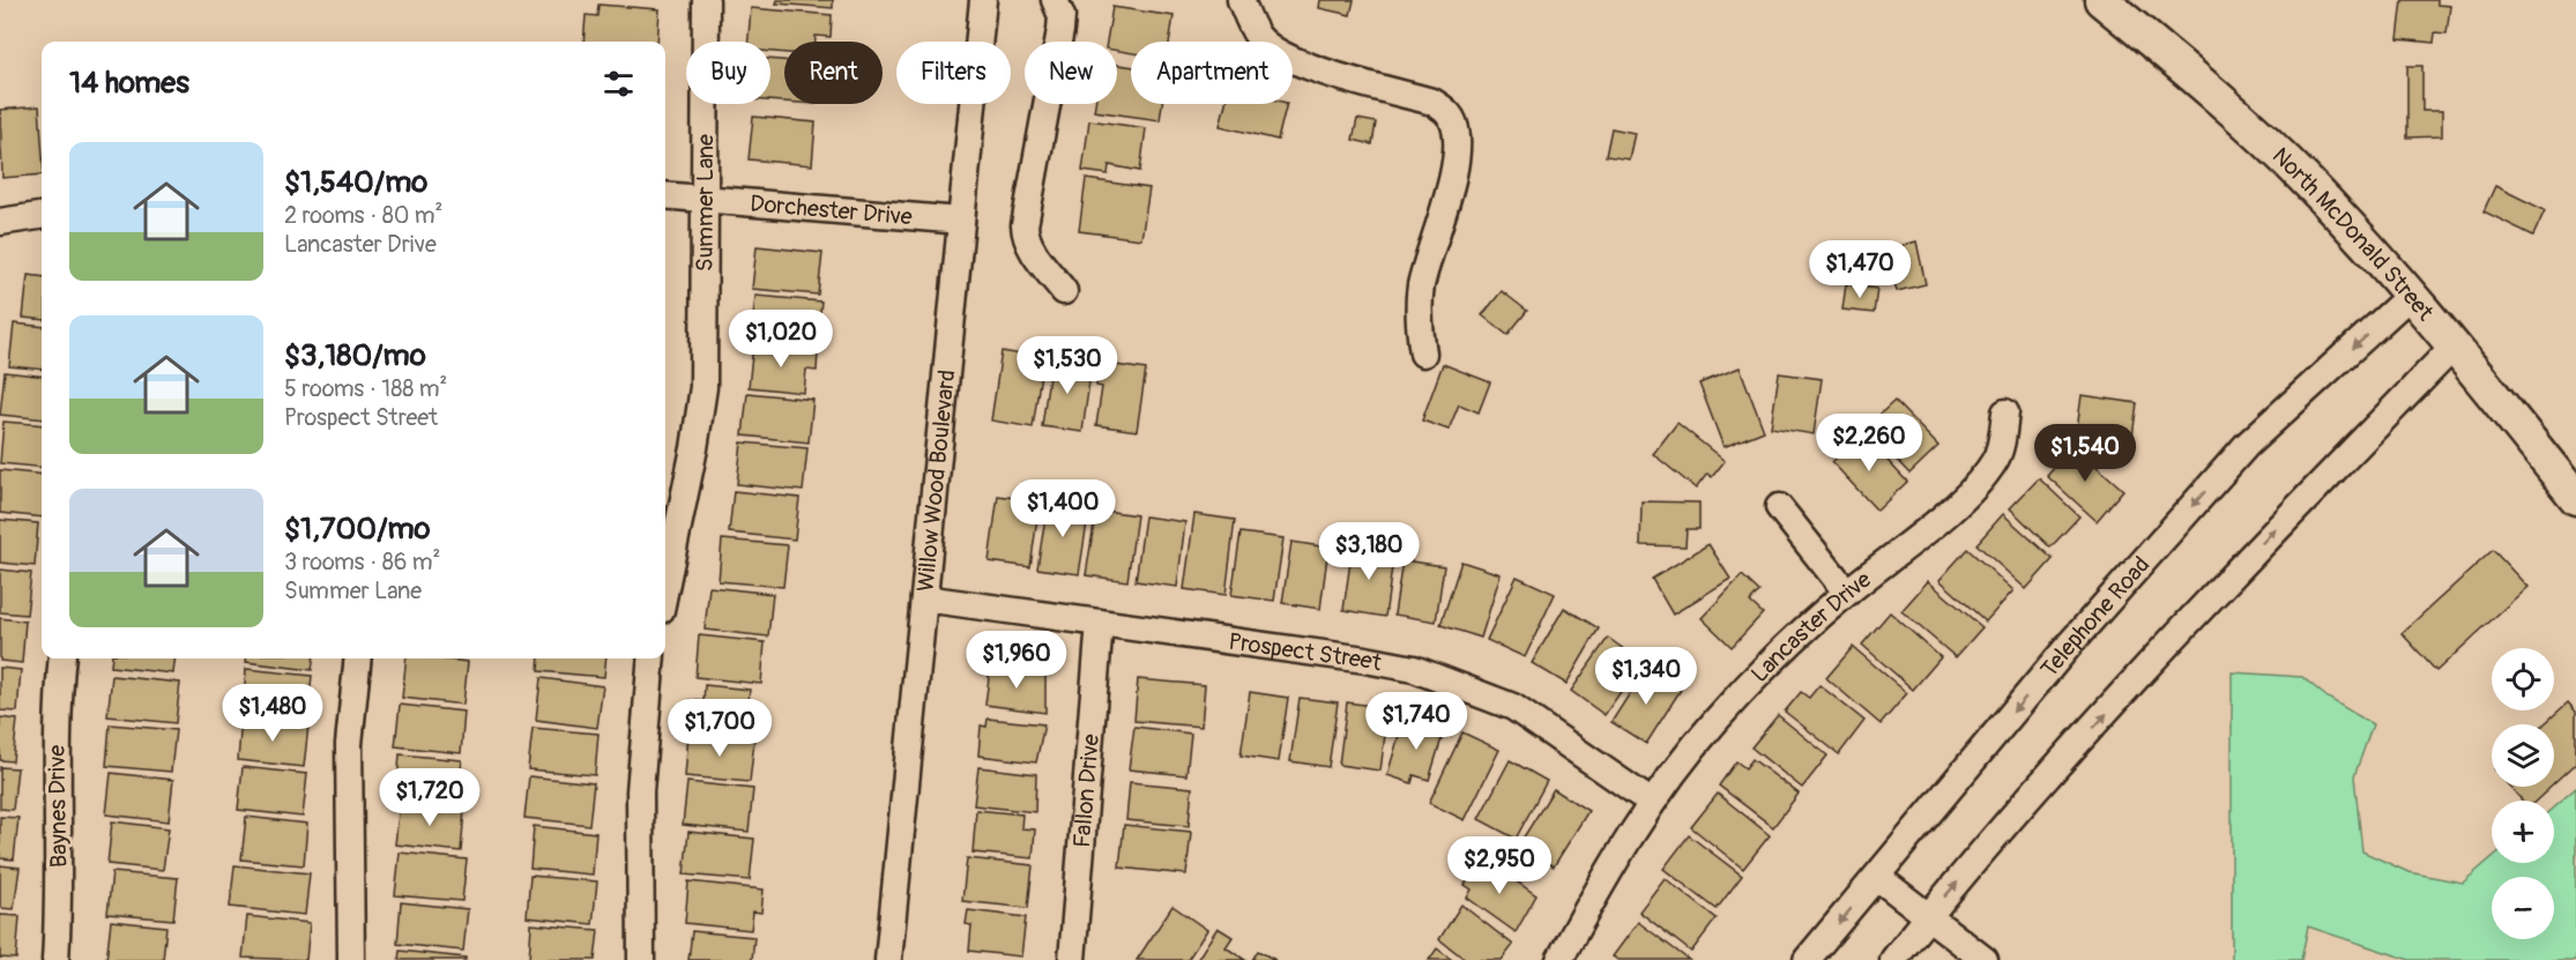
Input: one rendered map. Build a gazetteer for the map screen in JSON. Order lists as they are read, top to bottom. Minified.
{"streets":{"main road":["North McDonald Street"],"street":["Summer Lane","Dorchester Drive","Willow Wood Boulevard","Telephone Road","Lancaster Drive","Prospect Street","Fallon Drive","Baynes Drive"]},"crossings":[["Summer Lane","Dorchester Drive"],["Dorchester Drive","Willow Wood Boulevard"],["North McDonald Street","Telephone Road"],["Willow Wood Boulevard","Prospect Street"],["Lancaster Drive","Prospect Street"],["Prospect Street","Fallon Drive"]],"page":{"chip":["Buy","Rent","Filters","New","Apartment"],"heading":"14 homes","list":[{"name":"$1,540/mo","note":"2 rooms · 80 m² · Lancaster Drive"},{"name":"$3,180/mo","note":"5 rooms · 188 m² · Prospect Street"},{"name":"$1,700/mo","note":"3 rooms · 86 m² · Summer Lane"}],"price":["$1,470","$1,020","$1,530","$2,260","$1,540","$1,400","$3,180","$1,960","$1,340","$1,480","$1,740","$1,700","$1,720","$2,950"],"map_buttons":["+","−"]}}
